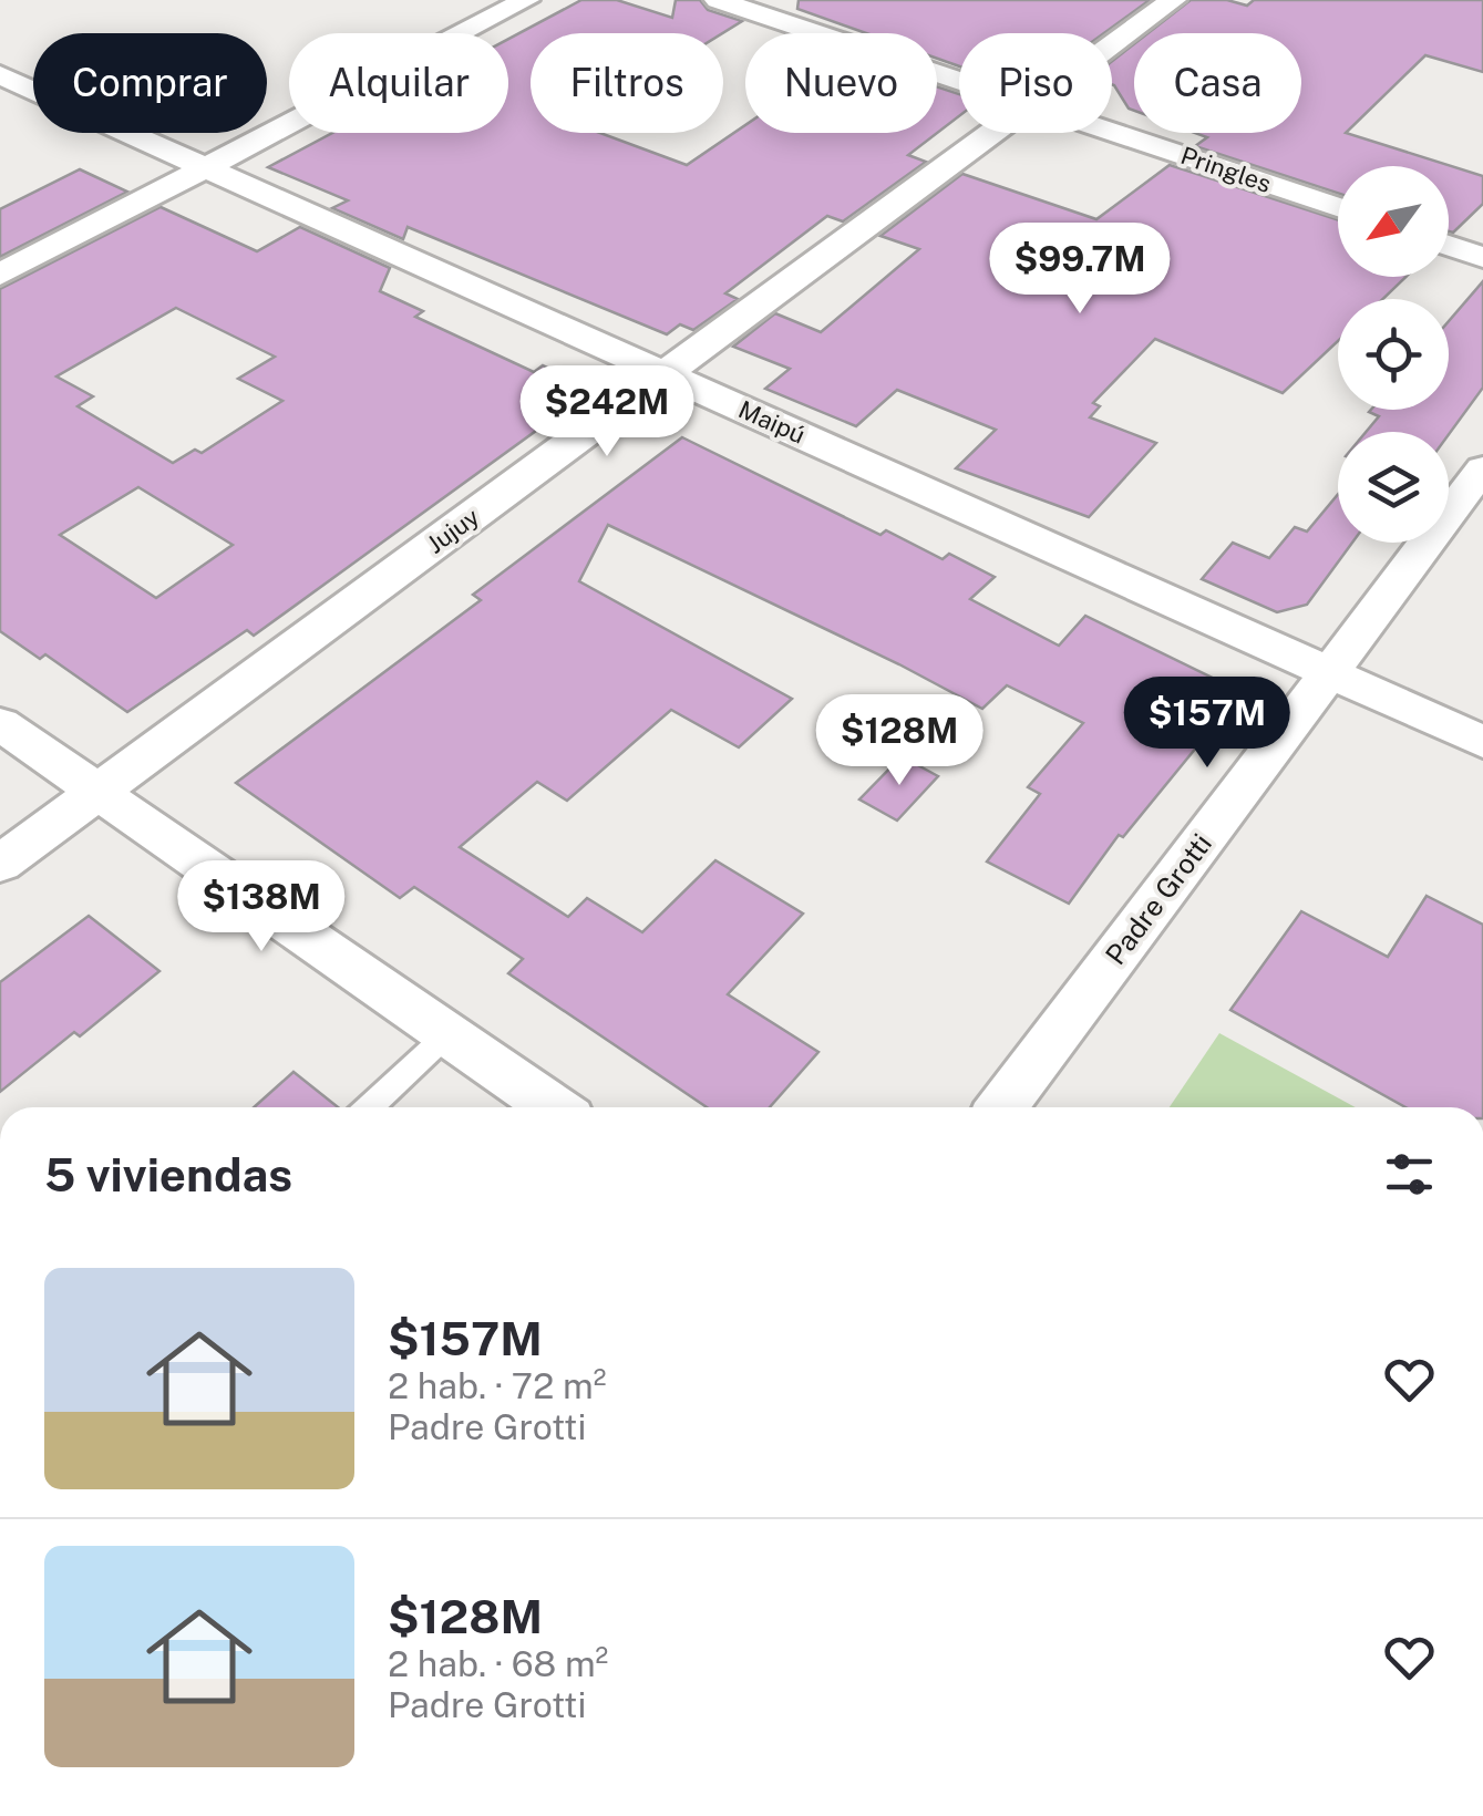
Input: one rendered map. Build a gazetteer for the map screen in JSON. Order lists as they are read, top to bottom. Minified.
{"streets":{"street":["Pringles","Maipú","Jujuy","Padre Grotti"]},"crossings":[["Maipú","Jujuy"],["Maipú","Padre Grotti"]],"north":"bottom left","page":{"chip":["Comprar","Alquilar","Filtros","Nuevo","Piso","Casa"],"price":["$99.7M","$242M","$157M","$128M","$138M"],"heading":"5 viviendas","list":[{"name":"$157M","note":"2 hab. · 72 m² · Padre Grotti"},{"name":"$128M","note":"2 hab. · 68 m² · Padre Grotti"}]}}
